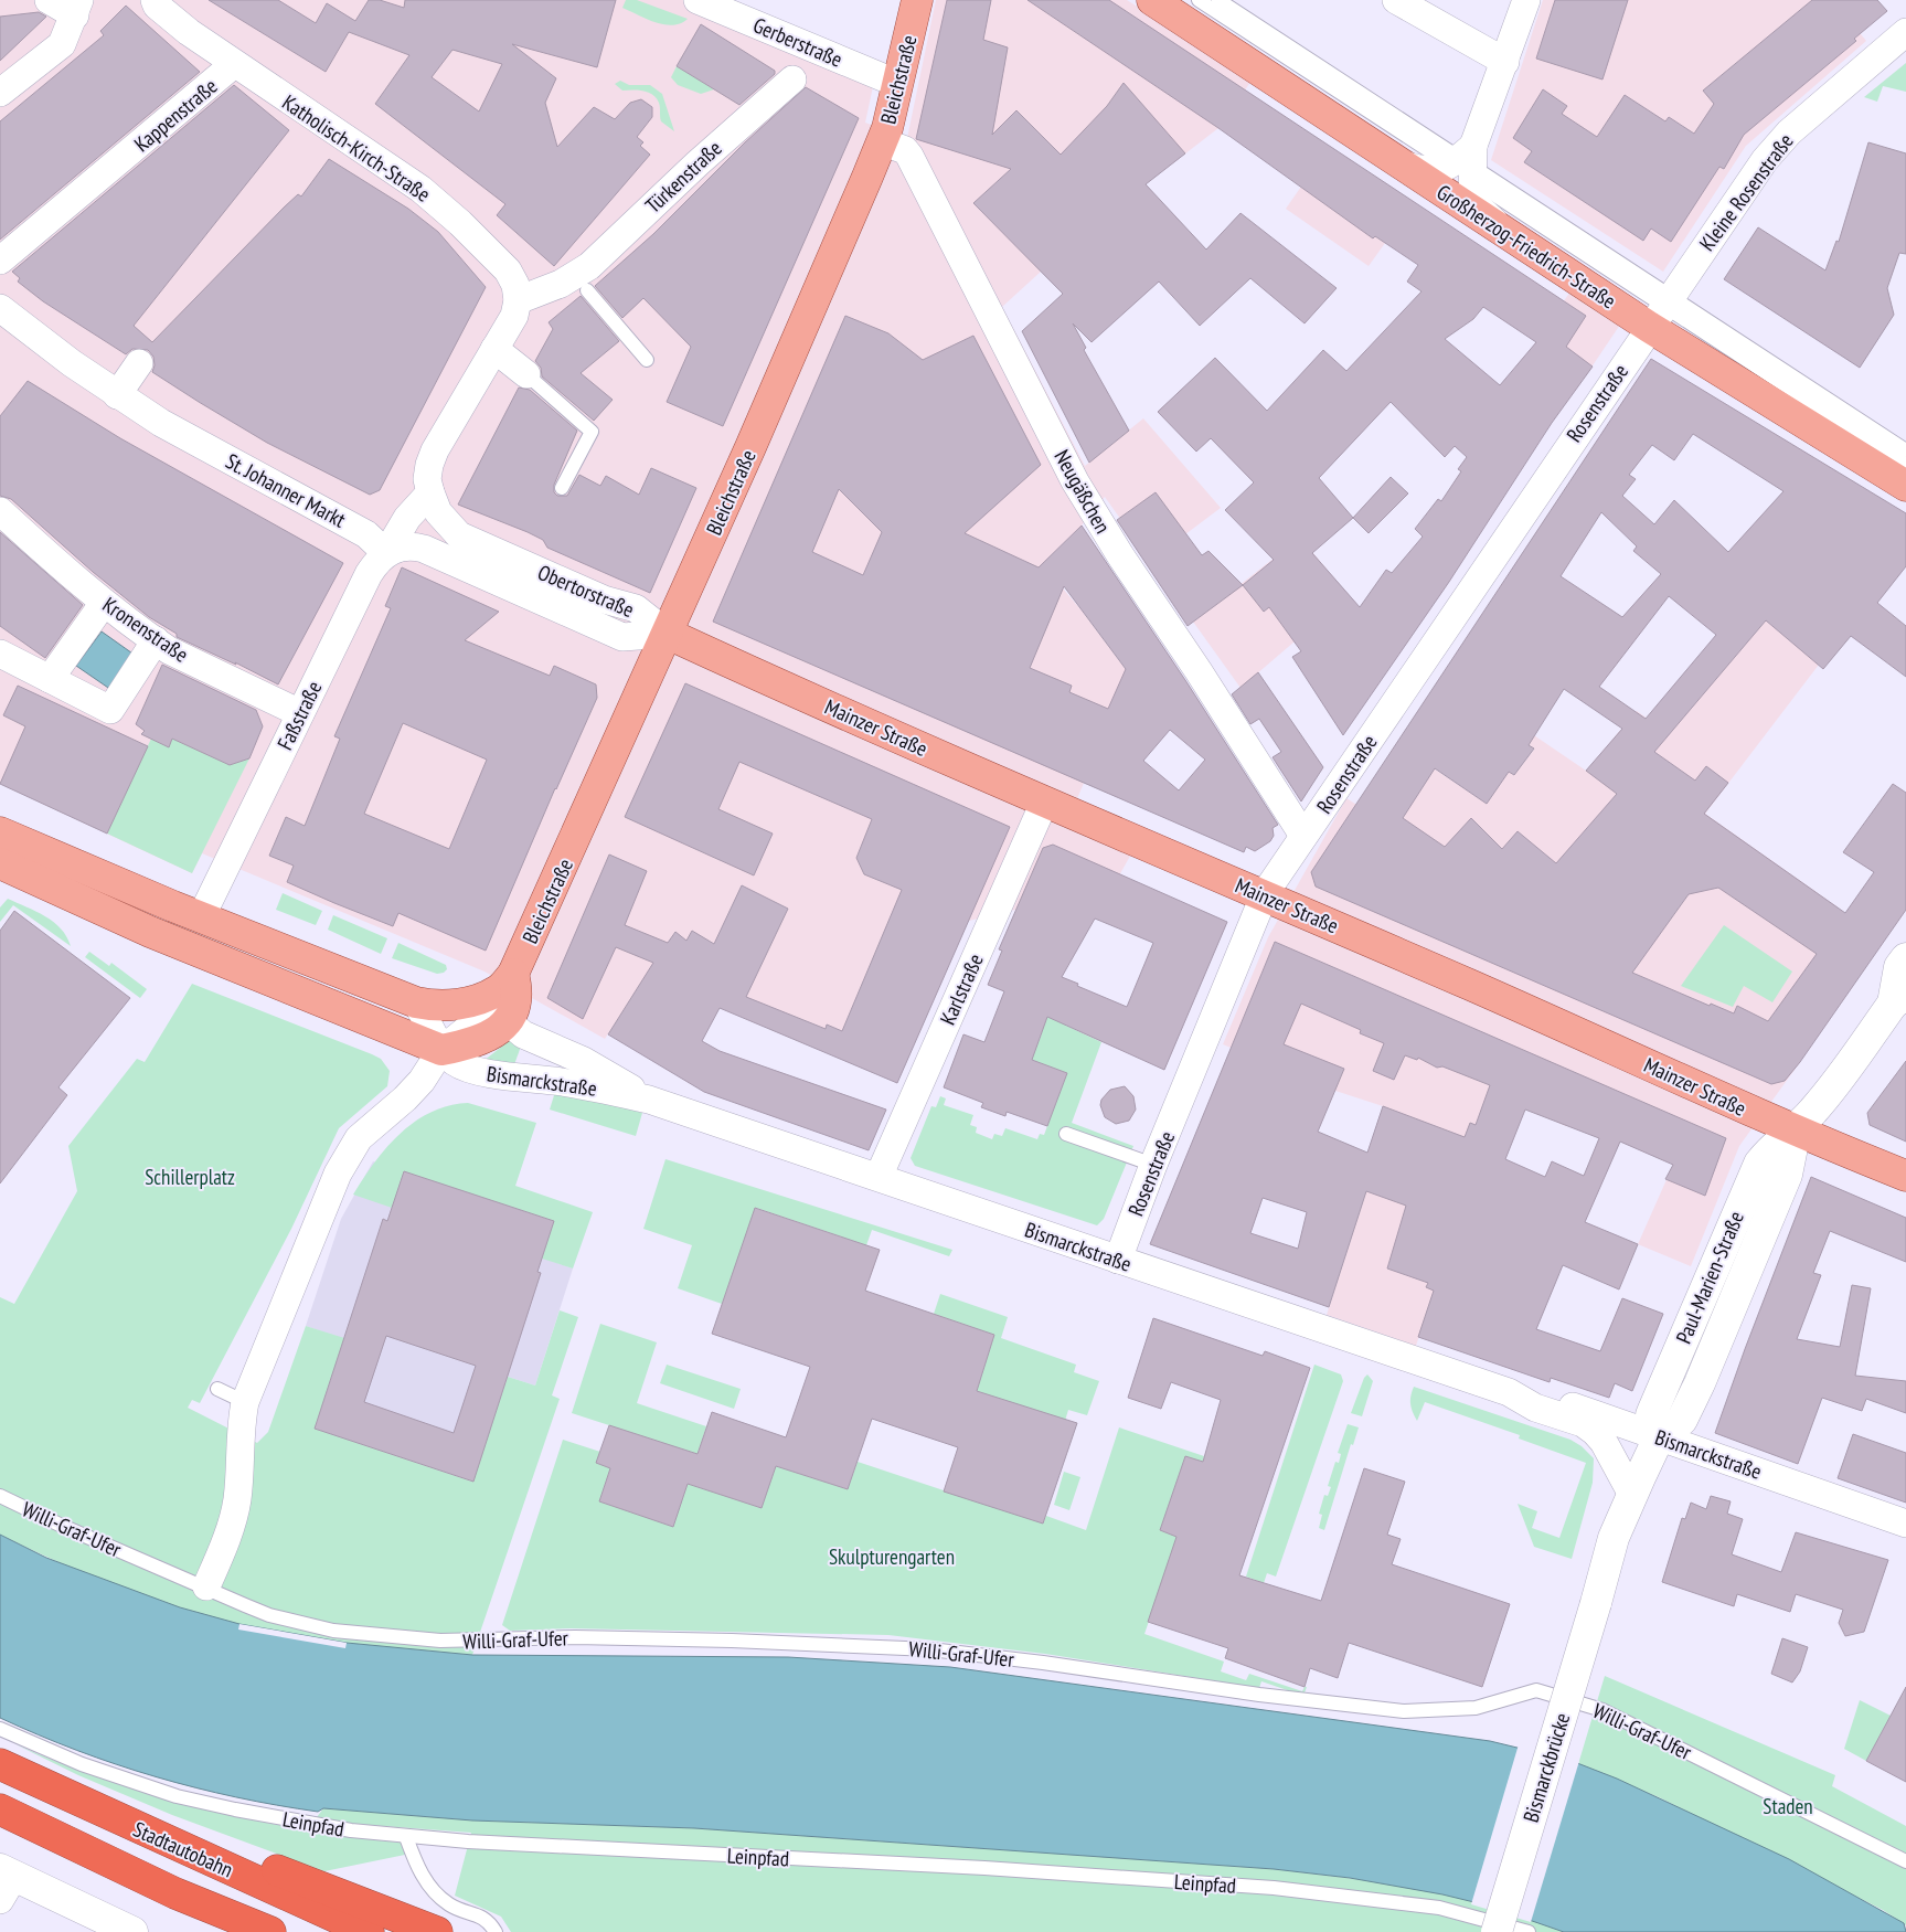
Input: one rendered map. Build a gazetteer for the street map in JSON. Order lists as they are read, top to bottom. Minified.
{"streets":{"highway":["Stadtautobahn"],"main road":["Bleichstraße","Großherzog-Friedrich-Straße","Mainzer Straße","Paul-Marien-Straße","Bismarckbrücke"],"street":["Gerberstraße","Kappenstraße","Katholisch-Kirch-Straße","Türkenstraße","Kleine Rosenstraße","Rosenstraße","St. Johanner Markt","Neugäßchen","Obertorstraße","Kronenstraße","Faßstraße","Karlstraße","Bismarckstraße"],"lane":["Willi-Graf-Ufer","Leinpfad"]},"crossings":[["Gerberstraße","Bleichstraße"],["Bleichstraße","Neugäßchen"],["Bleichstraße","Obertorstraße"],["Bleichstraße","Mainzer Straße"],["Bleichstraße","Bismarckstraße"],["Kappenstraße","Katholisch-Kirch-Straße"],["Katholisch-Kirch-Straße","Türkenstraße"],["Kleine Rosenstraße","Großherzog-Friedrich-Straße"],["Kleine Rosenstraße","Rosenstraße"],["Großherzog-Friedrich-Straße","Rosenstraße"],["Rosenstraße","Neugäßchen"],["Rosenstraße","Mainzer Straße"],["Rosenstraße","Bismarckstraße"],["St. Johanner Markt","Obertorstraße"],["St. Johanner Markt","Faßstraße"],["Obertorstraße","Faßstraße"],["Obertorstraße","Mainzer Straße"],["Kronenstraße","Faßstraße"],["Mainzer Straße","Karlstraße"],["Mainzer Straße","Paul-Marien-Straße"],["Karlstraße","Bismarckstraße"],["Bismarckstraße","Paul-Marien-Straße"],["Paul-Marien-Straße","Bismarckbrücke"]],"parks":["Schillerplatz","Skulpturengarten","Staden"]}
